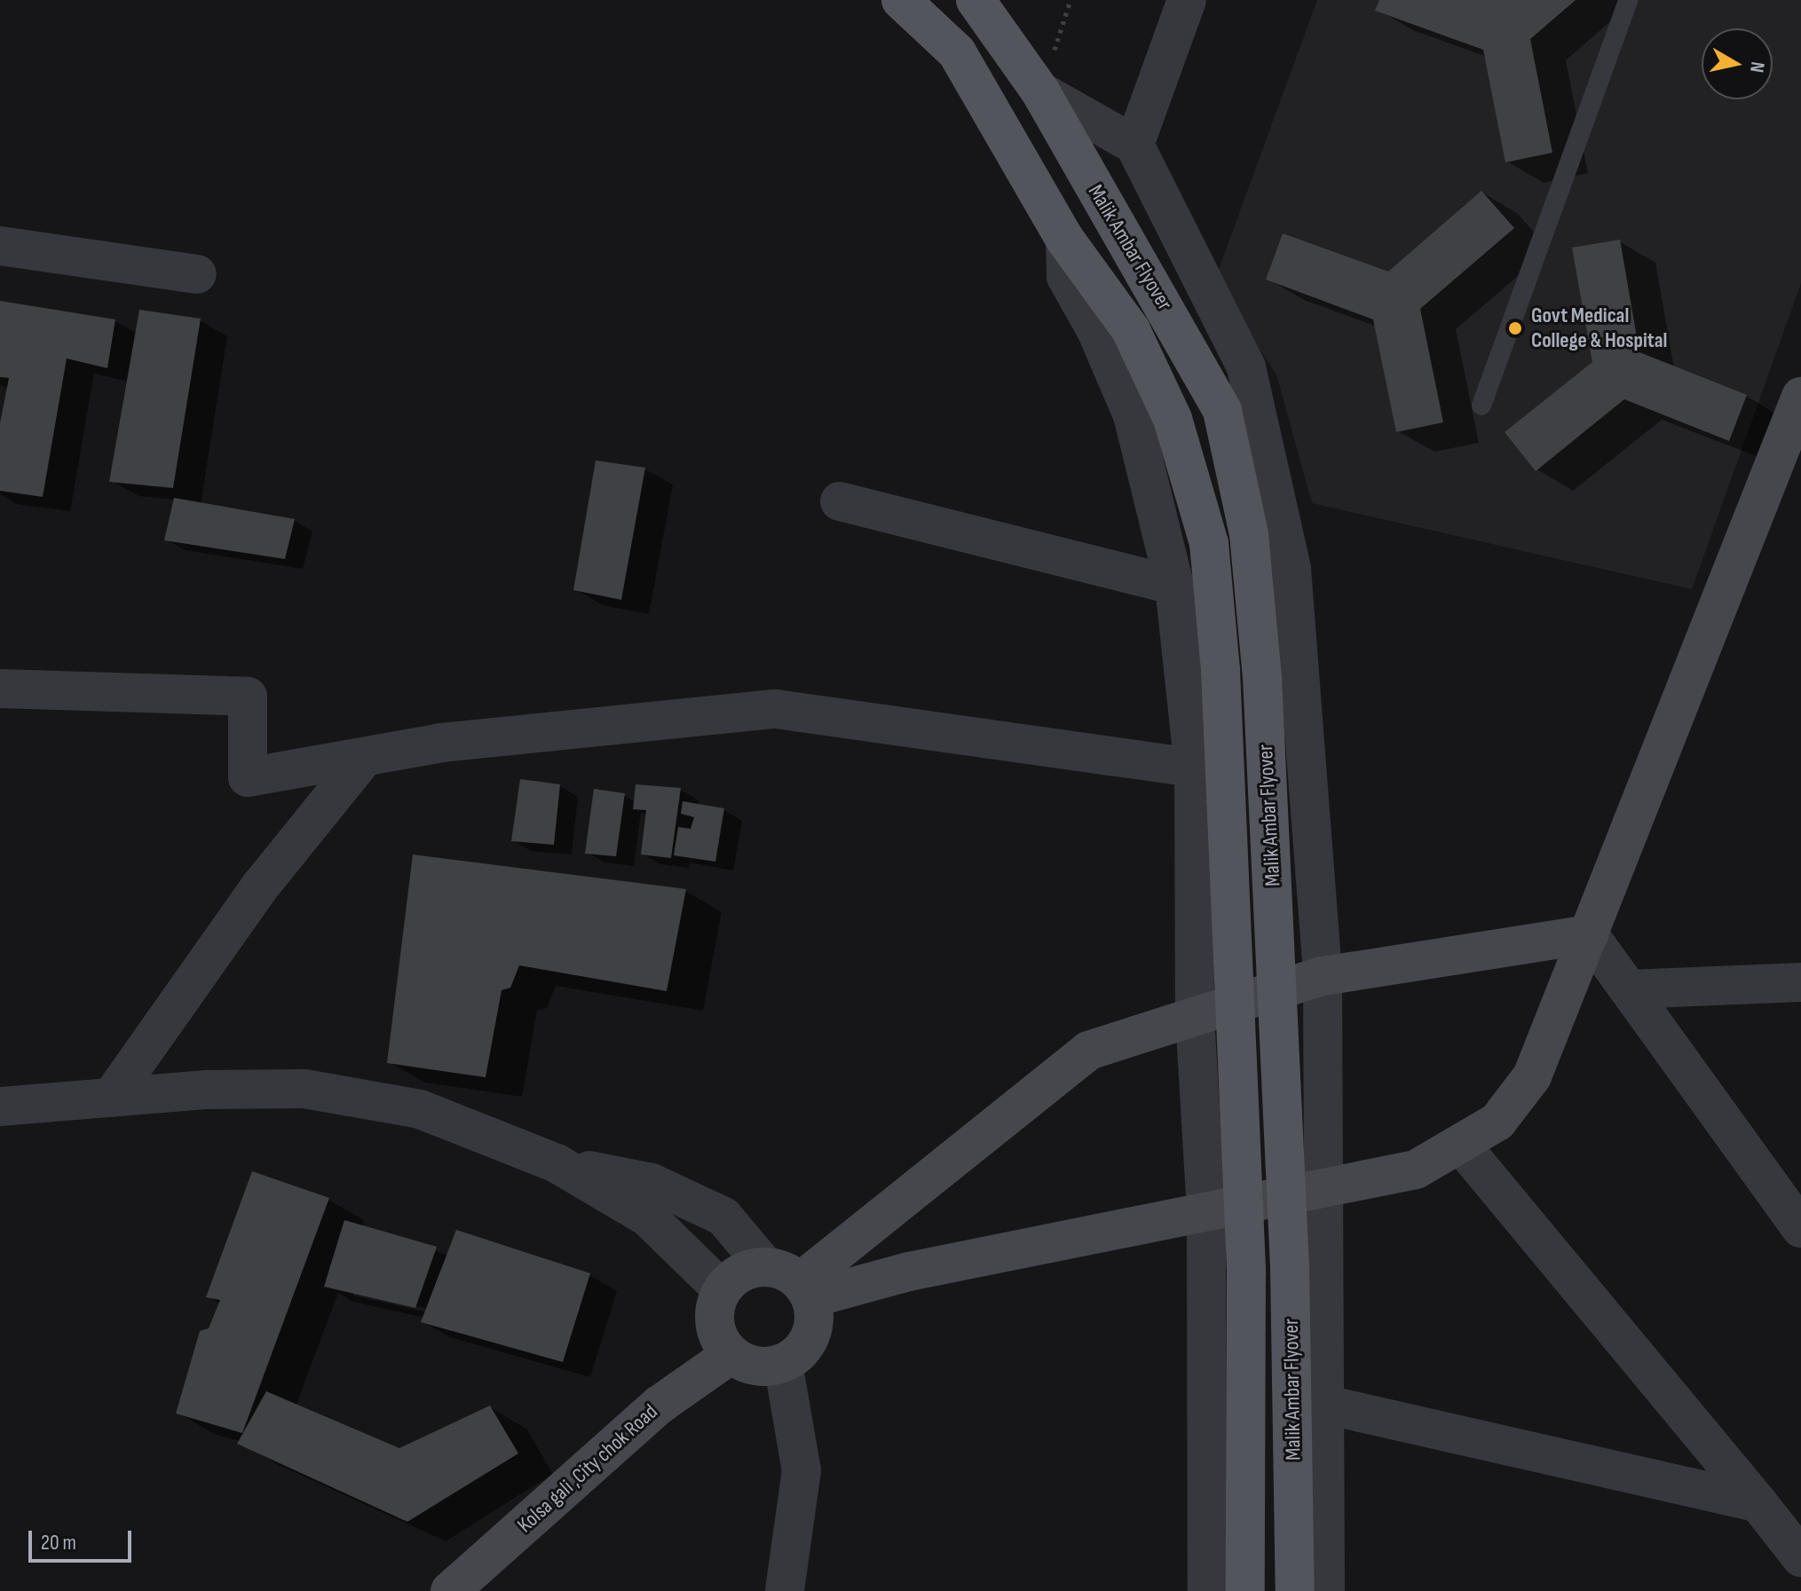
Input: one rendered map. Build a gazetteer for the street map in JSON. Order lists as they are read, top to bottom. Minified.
{"streets":{"main road":["Malik Ambar Flyover"],"street":["Kolsa gali ,City chok Road"]},"places":["Govt Medical College & Hospital"],"scale_bar":"20 m","north":"right"}
